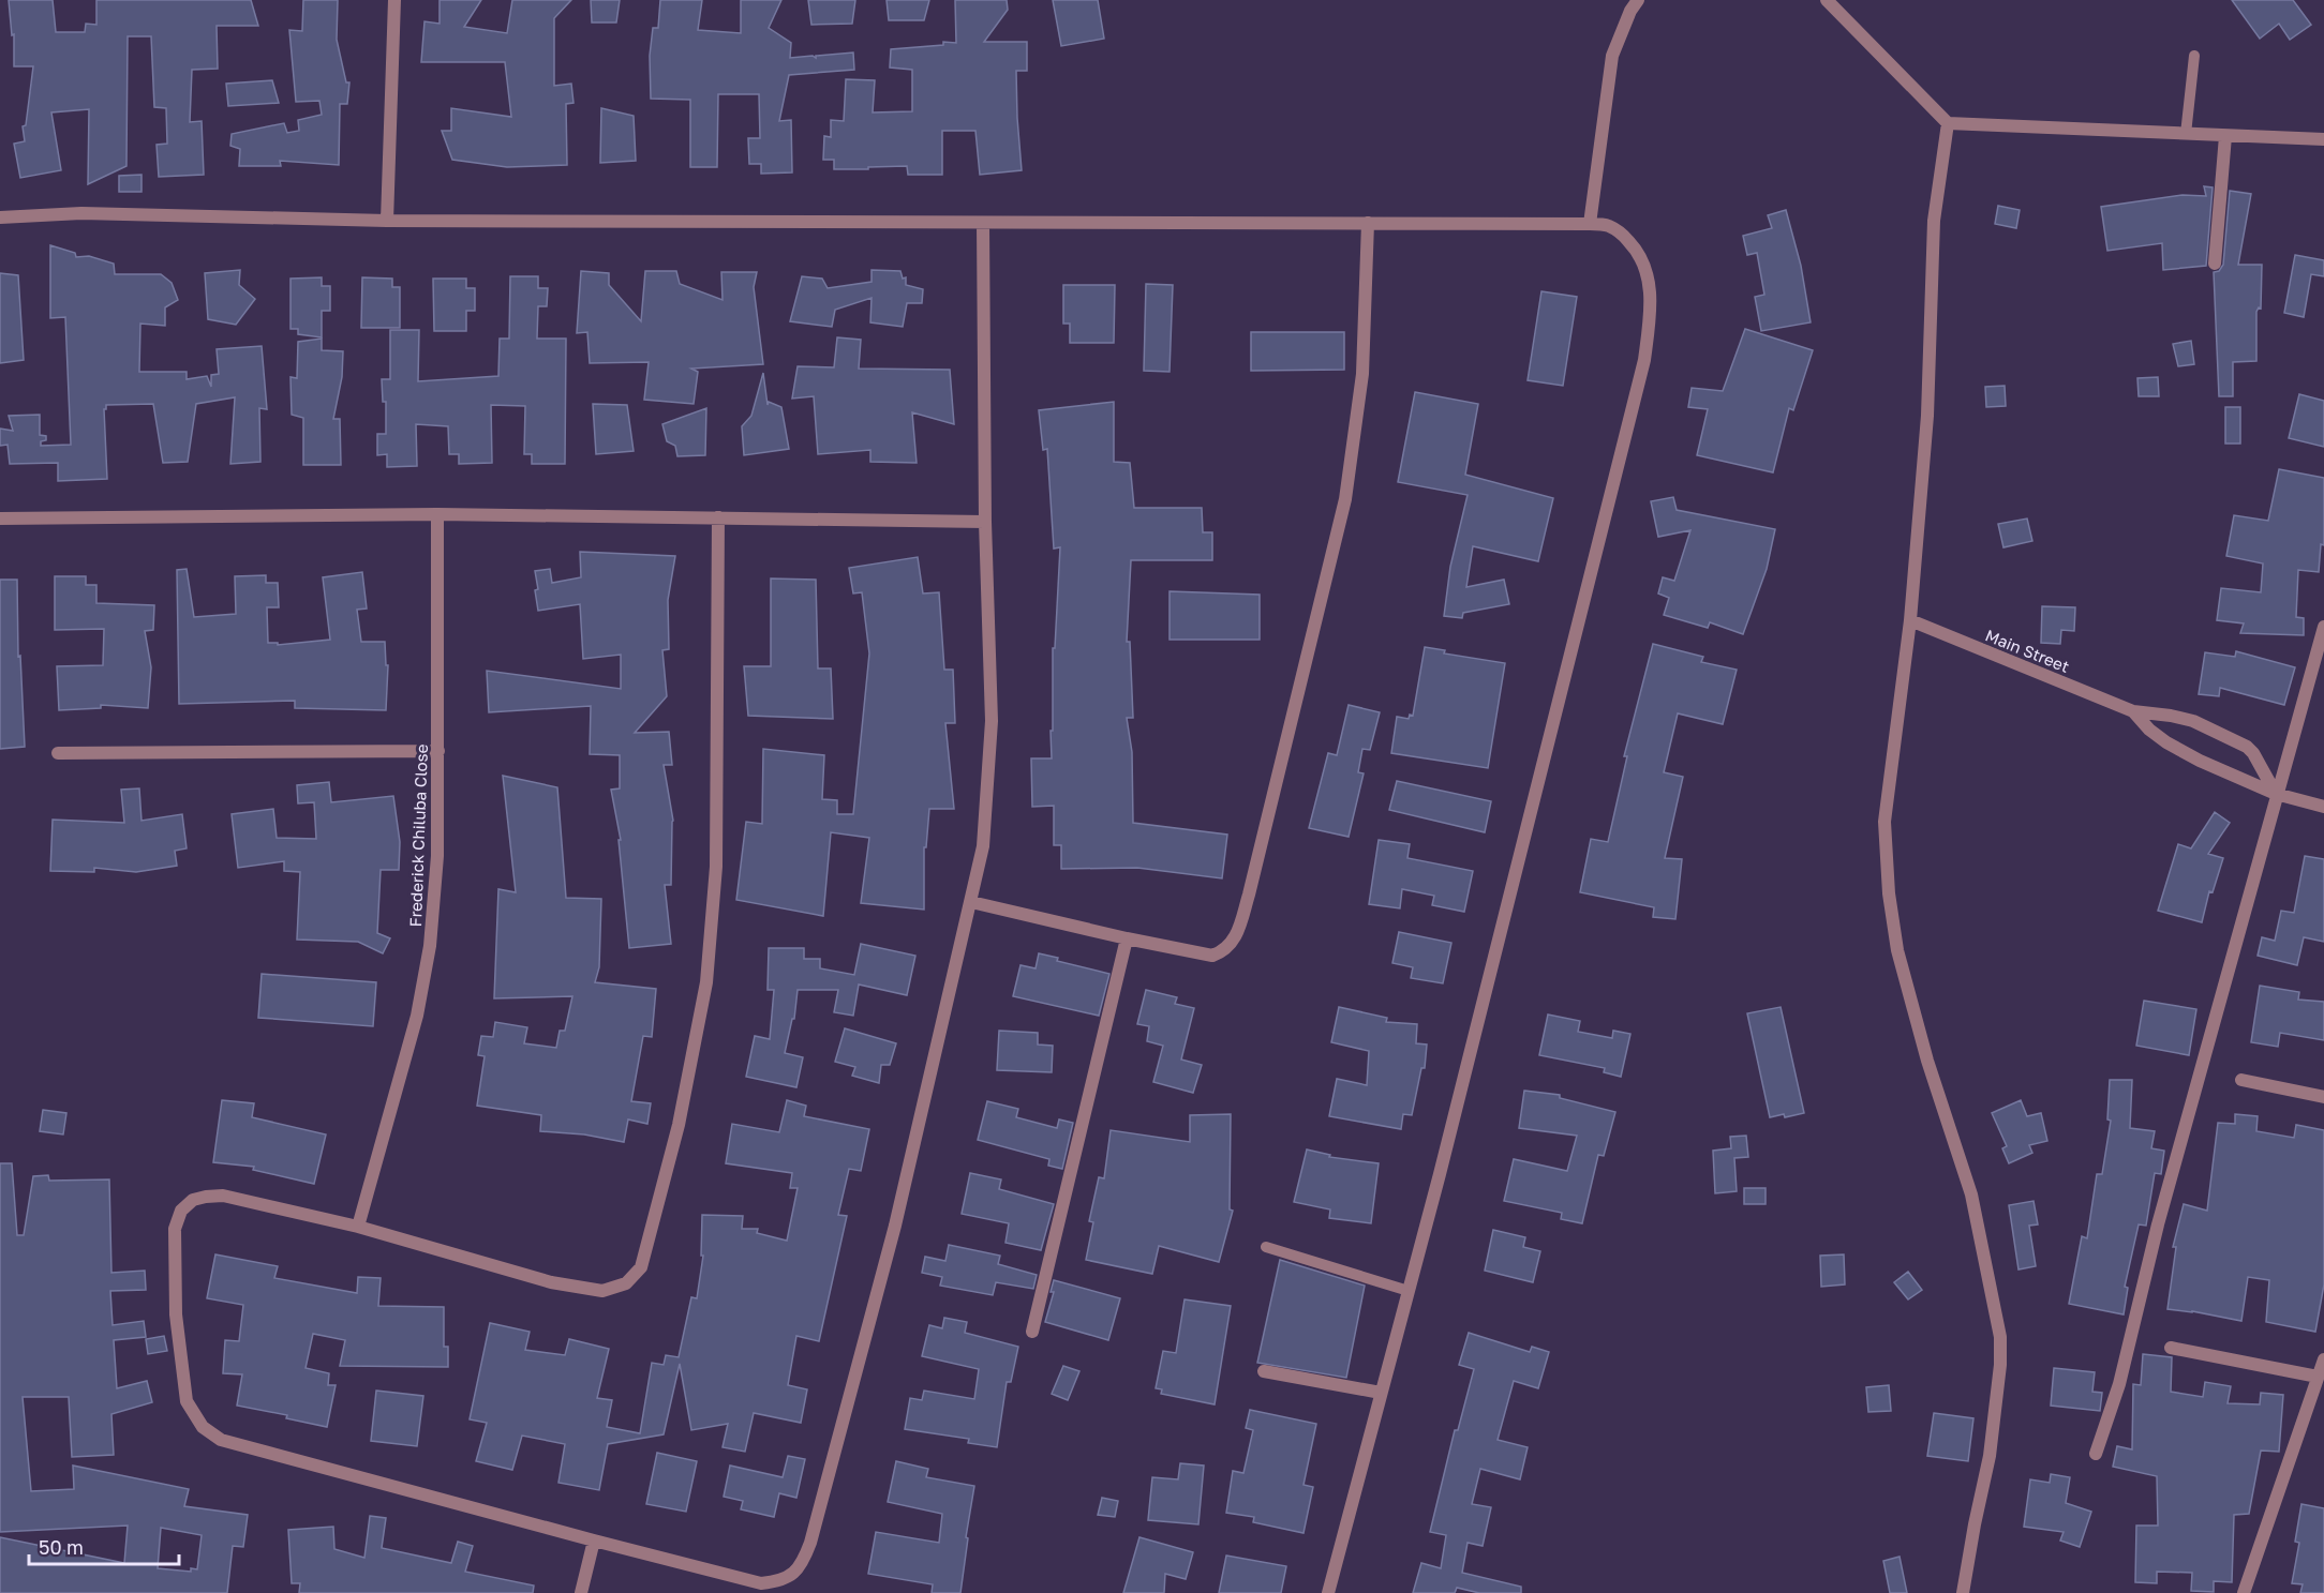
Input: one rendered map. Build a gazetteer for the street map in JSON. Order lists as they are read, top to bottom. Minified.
{"streets":{"street":["Main Street","Frederick Chiluba Close"]},"scale_bar":"50 m"}
